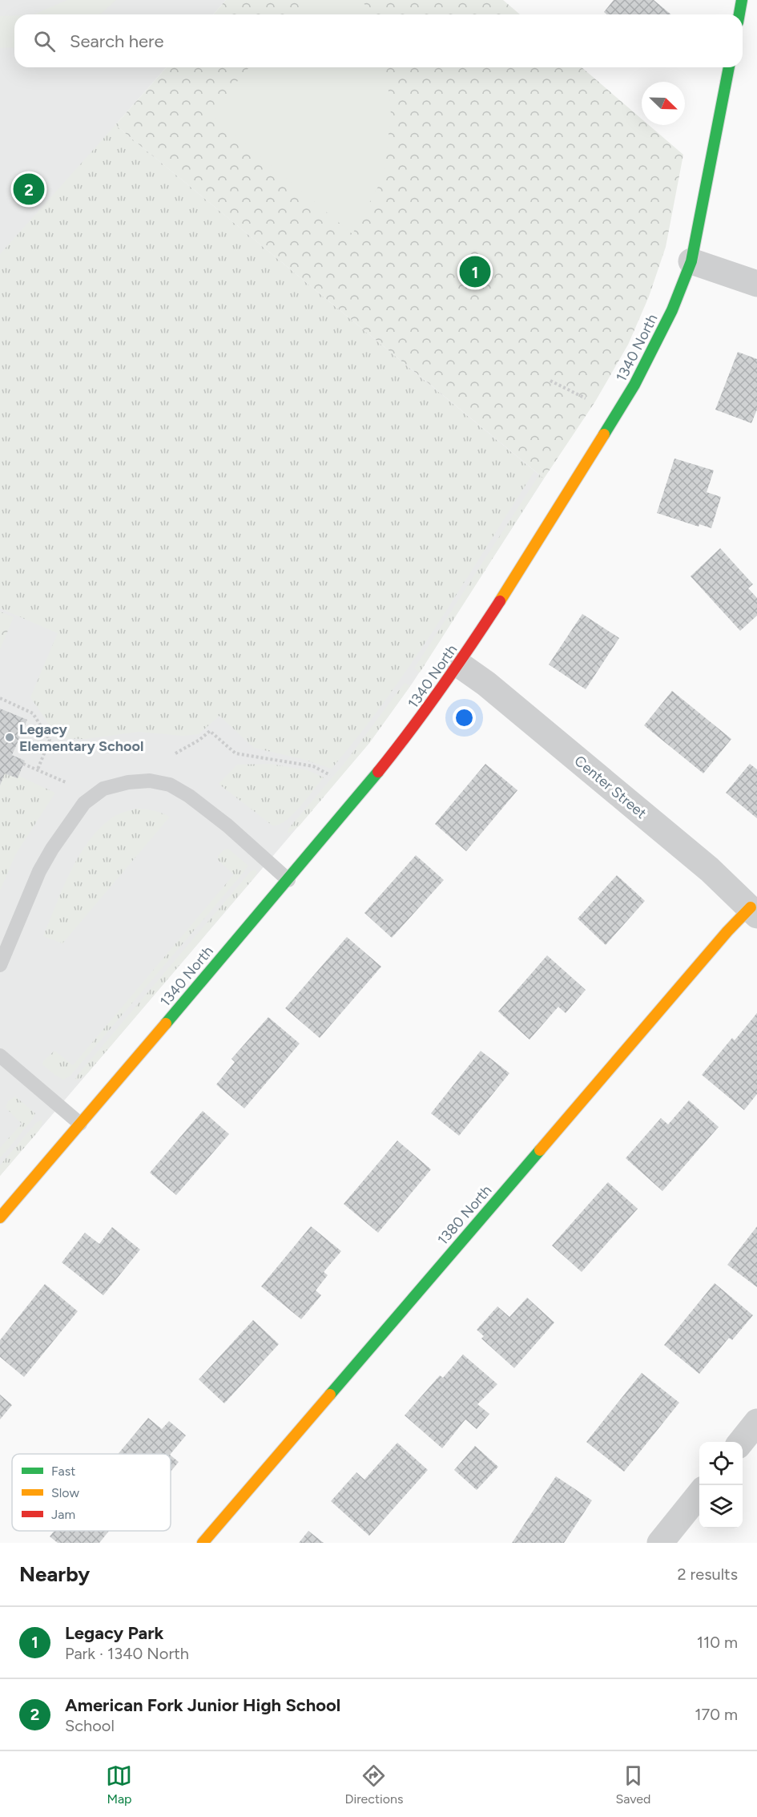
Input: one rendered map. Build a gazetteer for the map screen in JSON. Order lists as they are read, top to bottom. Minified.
{"streets":{"street":["1340 North","Center Street","1380 North"]},"crossings":[["1340 North","Center Street"],["Center Street","1380 North"]],"places":["Legacy Elementary School"],"legend":["Fast","Slow","Jam"],"north":"bottom right","page":{"search":"Search here","pins":["2","1"],"heading":["Nearby","2 results"],"list":[{"mark":"1","name":"Legacy Park","note":"Park · 1340 North","value":"110 m"},{"mark":"2","name":"American Fork Junior High School","note":"School","value":"170 m"}],"nav":["Map","Directions","Saved"]}}
